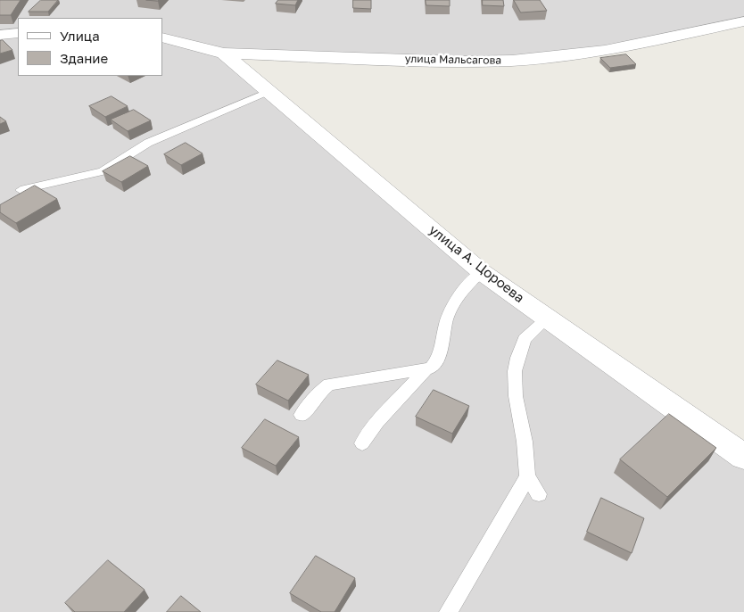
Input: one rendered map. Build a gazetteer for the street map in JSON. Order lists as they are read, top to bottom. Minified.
{"streets":{"street":["улица Мальсагова","улица А. Цороева"]},"crossings":[["улица Мальсагова","улица А. Цороева"]],"legend":["Улица","Здание"]}
